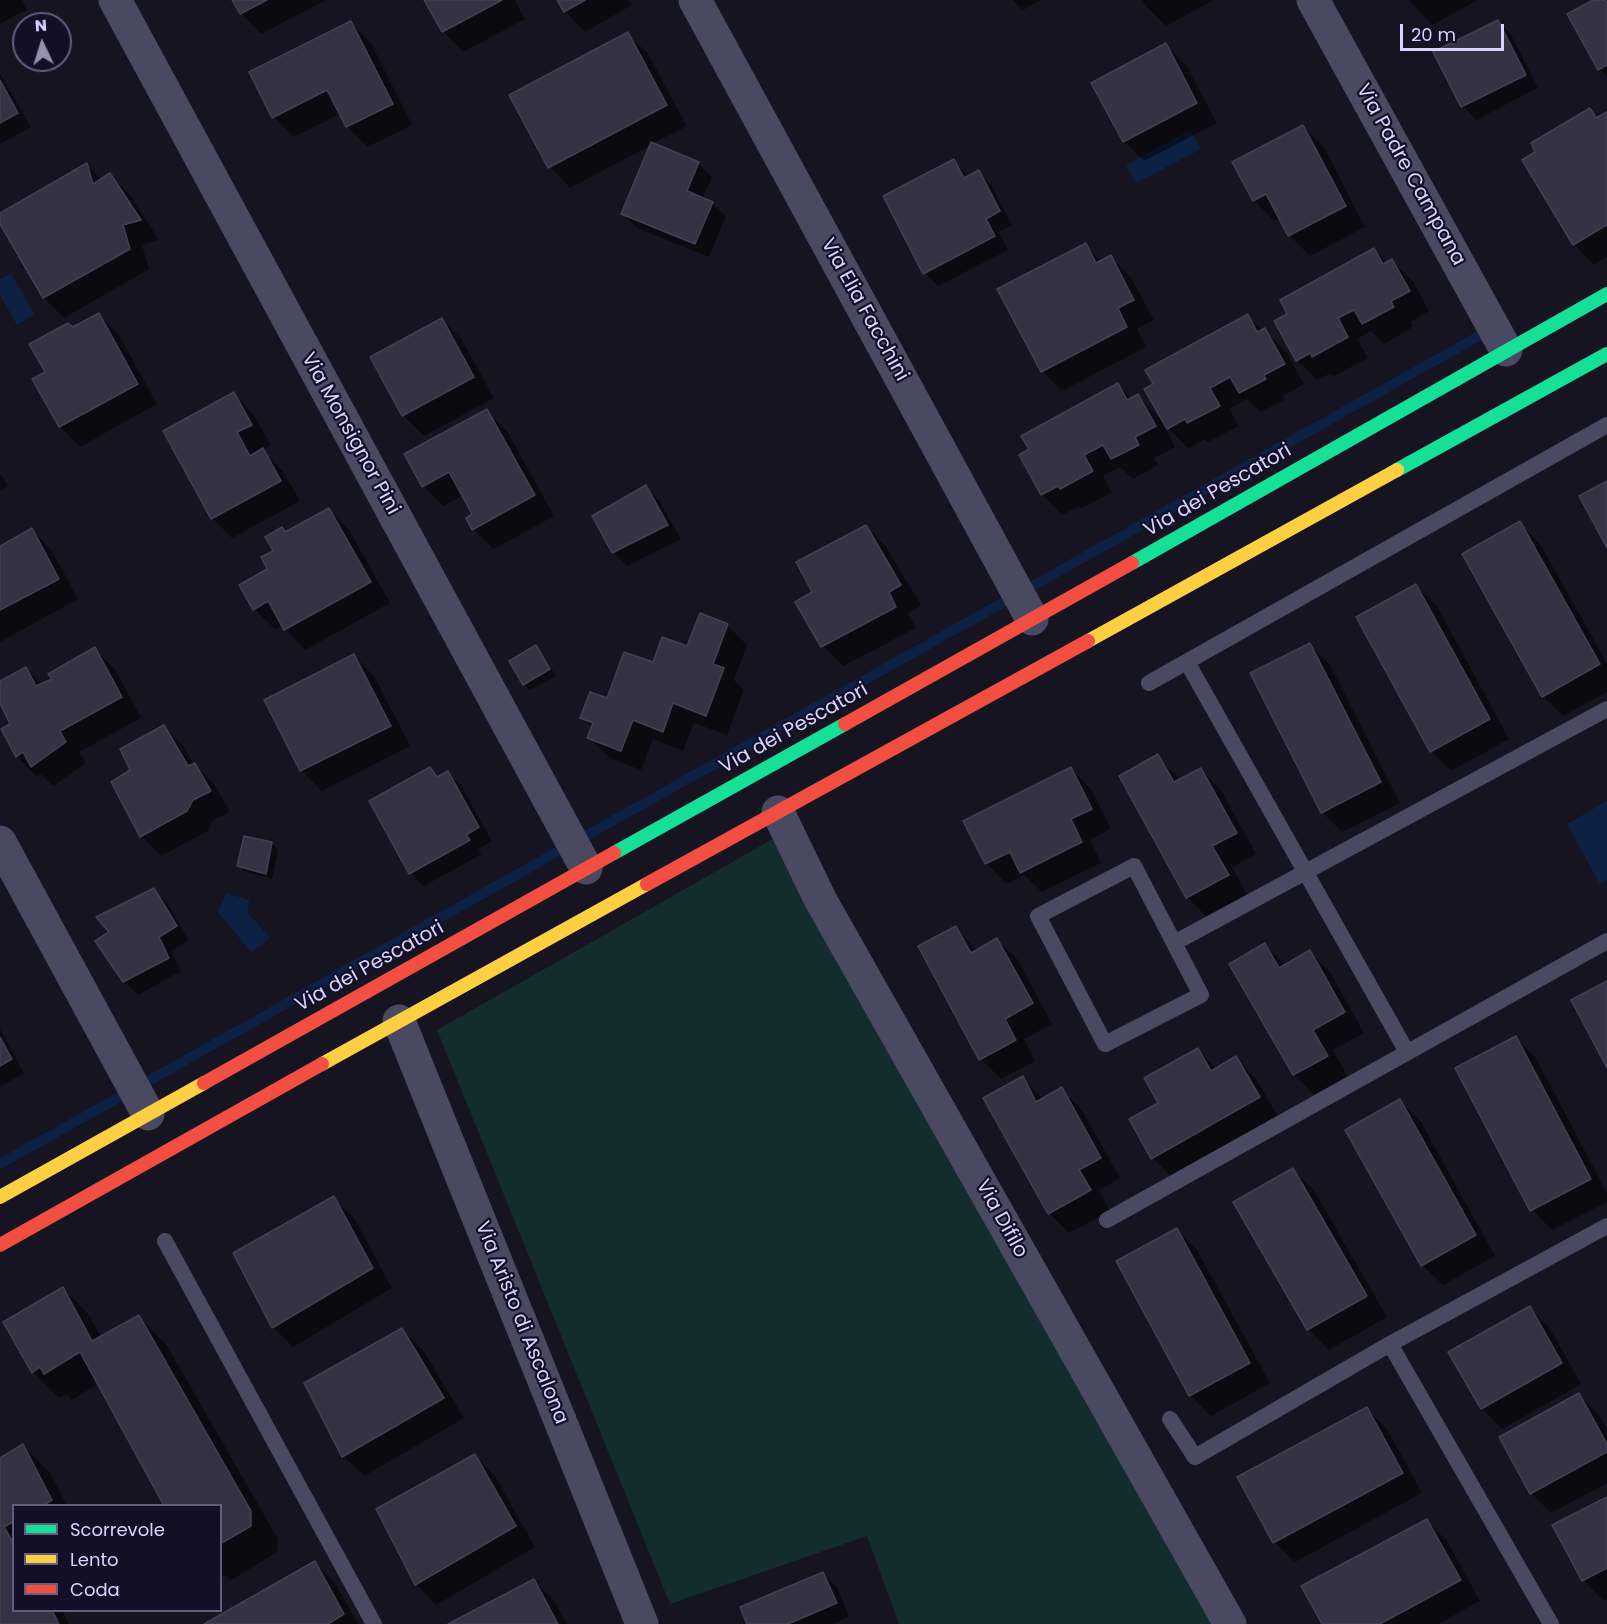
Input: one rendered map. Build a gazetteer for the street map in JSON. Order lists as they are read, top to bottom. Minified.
{"streets":{"street":["Via Padre Campana","Via Elia Facchini","Via Monsignor Pini","Via dei Pescatori","Via Difilo","Via Aristo di Ascalona"]},"crossings":[["Via Padre Campana","Via dei Pescatori"],["Via Elia Facchini","Via dei Pescatori"],["Via Monsignor Pini","Via dei Pescatori"]],"legend":["Scorrevole","Lento","Coda"],"scale_bar":"20 m","north":"top"}
